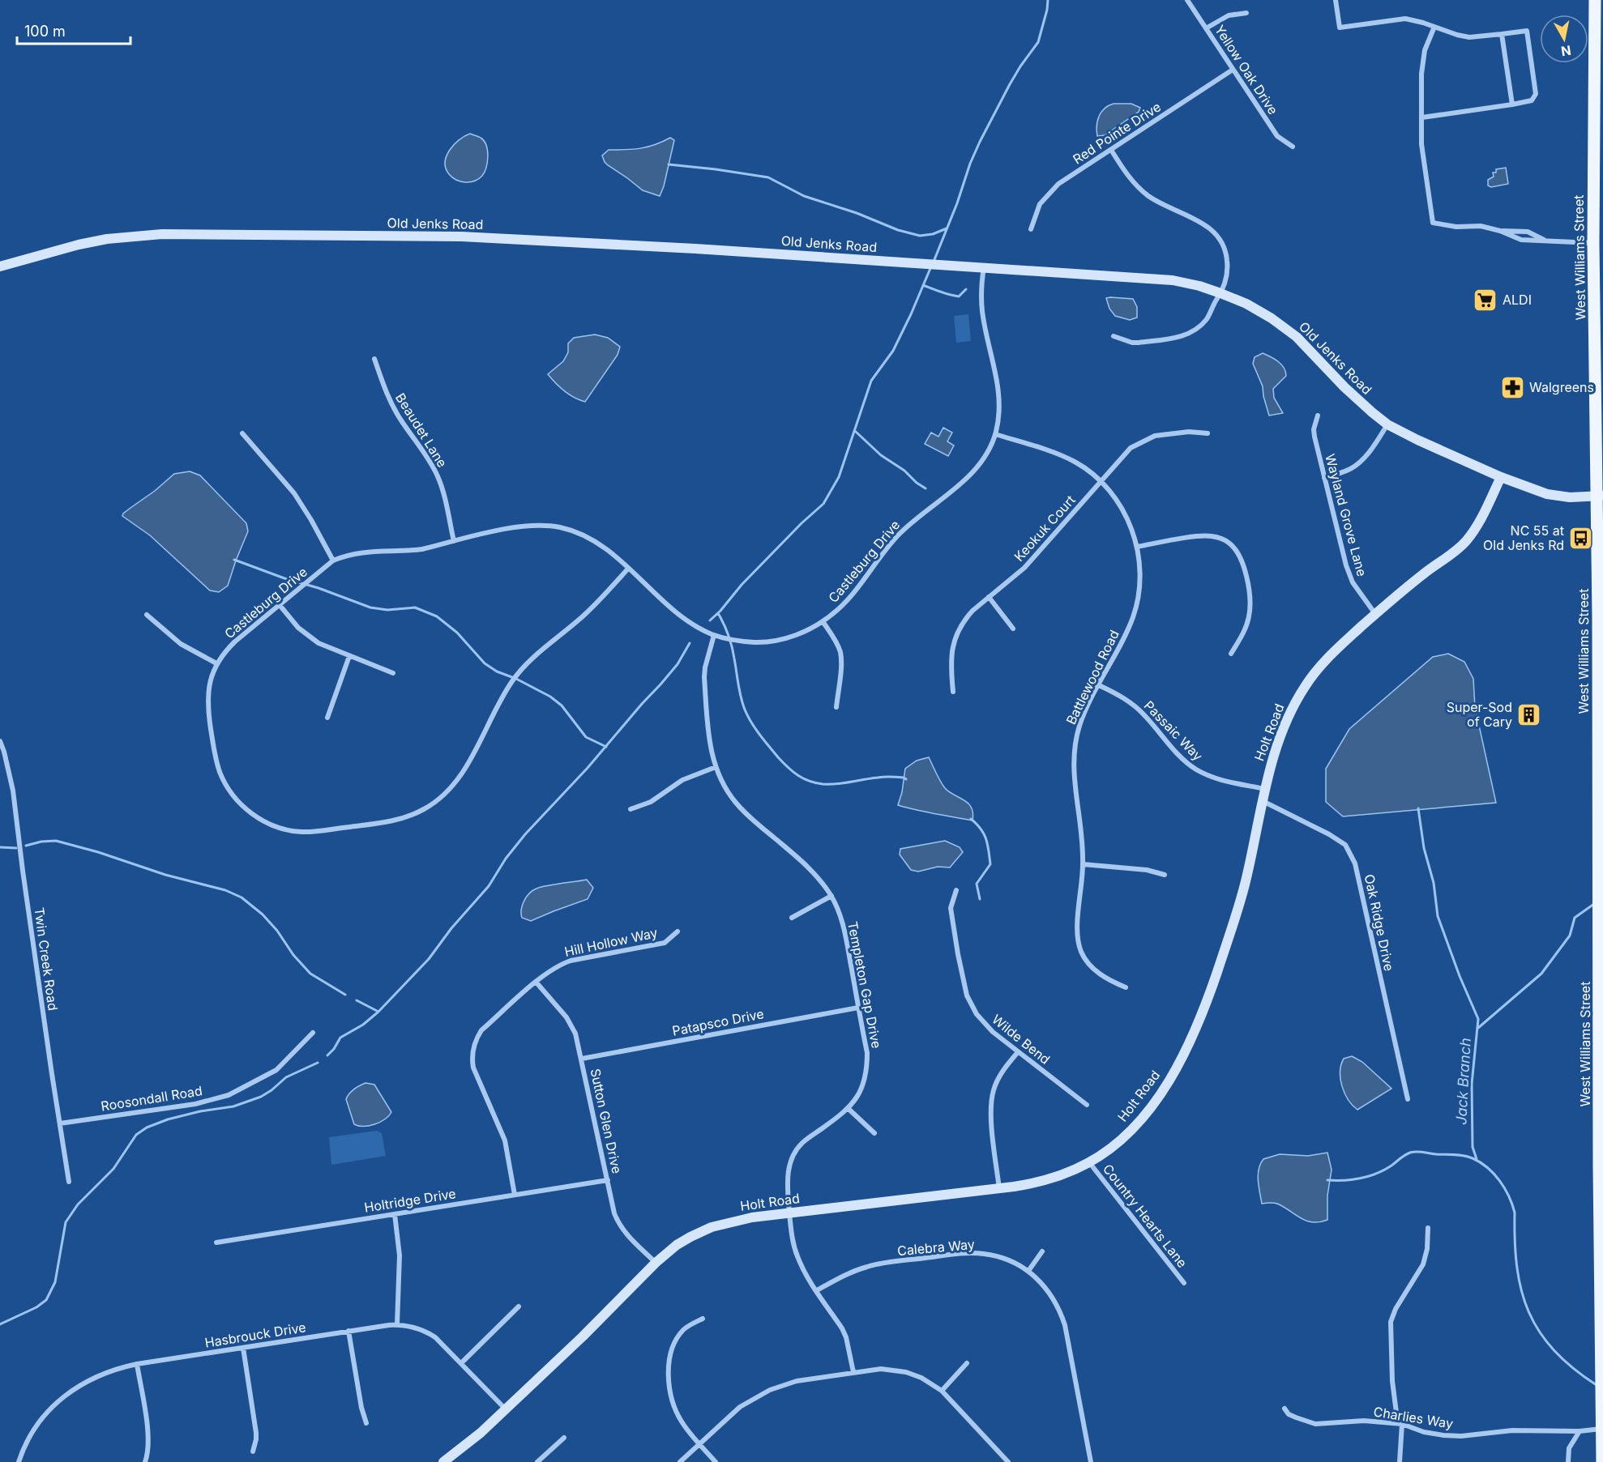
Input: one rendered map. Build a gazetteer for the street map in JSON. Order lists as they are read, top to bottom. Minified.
{"streets":{"main road":["West Williams Street"],"street":["Yellow Oak Drive","Red Pointe Drive","Old Jenks Road","Beaudet Lane","Wayland Grove Lane","Keokuk Court","Castleburg Drive","Battlewood Road","Passaic Way","Holt Road","Oak Ridge Drive","Hill Hollow Way","Twin Creek Road","Templeton Gap Drive","Patapsco Drive","Wilde Bend","Roosondall Road","Sutton Glen Drive","Holtridge Drive","Country Hearts Lane","Calebra Way","Hasbrouck Drive","Charlies Way"]},"crossings":[["Yellow Oak Drive","Red Pointe Drive"],["Old Jenks Road","West Williams Street"],["Old Jenks Road","Castleburg Drive"],["Old Jenks Road","Holt Road"],["West Williams Street","Charlies Way"],["Beaudet Lane","Castleburg Drive"],["Wayland Grove Lane","Holt Road"],["Keokuk Court","Battlewood Road"],["Castleburg Drive","Battlewood Road"],["Castleburg Drive","Templeton Gap Drive"],["Battlewood Road","Passaic Way"],["Passaic Way","Holt Road"],["Holt Road","Oak Ridge Drive"],["Holt Road","Templeton Gap Drive"],["Holt Road","Sutton Glen Drive"],["Holt Road","Country Hearts Lane"],["Holt Road","Hasbrouck Drive"],["Hill Hollow Way","Sutton Glen Drive"],["Hill Hollow Way","Holtridge Drive"],["Twin Creek Road","Roosondall Road"],["Templeton Gap Drive","Patapsco Drive"],["Templeton Gap Drive","Calebra Way"],["Patapsco Drive","Sutton Glen Drive"],["Sutton Glen Drive","Holtridge Drive"]],"water":["Jack Branch"],"places":{"supermarket":["ALDI"],"pharmacy":["Walgreens"],"bus stop":["NC 55 at Old Jenks Rd"],"building":["Super-Sod of Cary"]},"scale_bar":"100 m","north":"bottom"}
